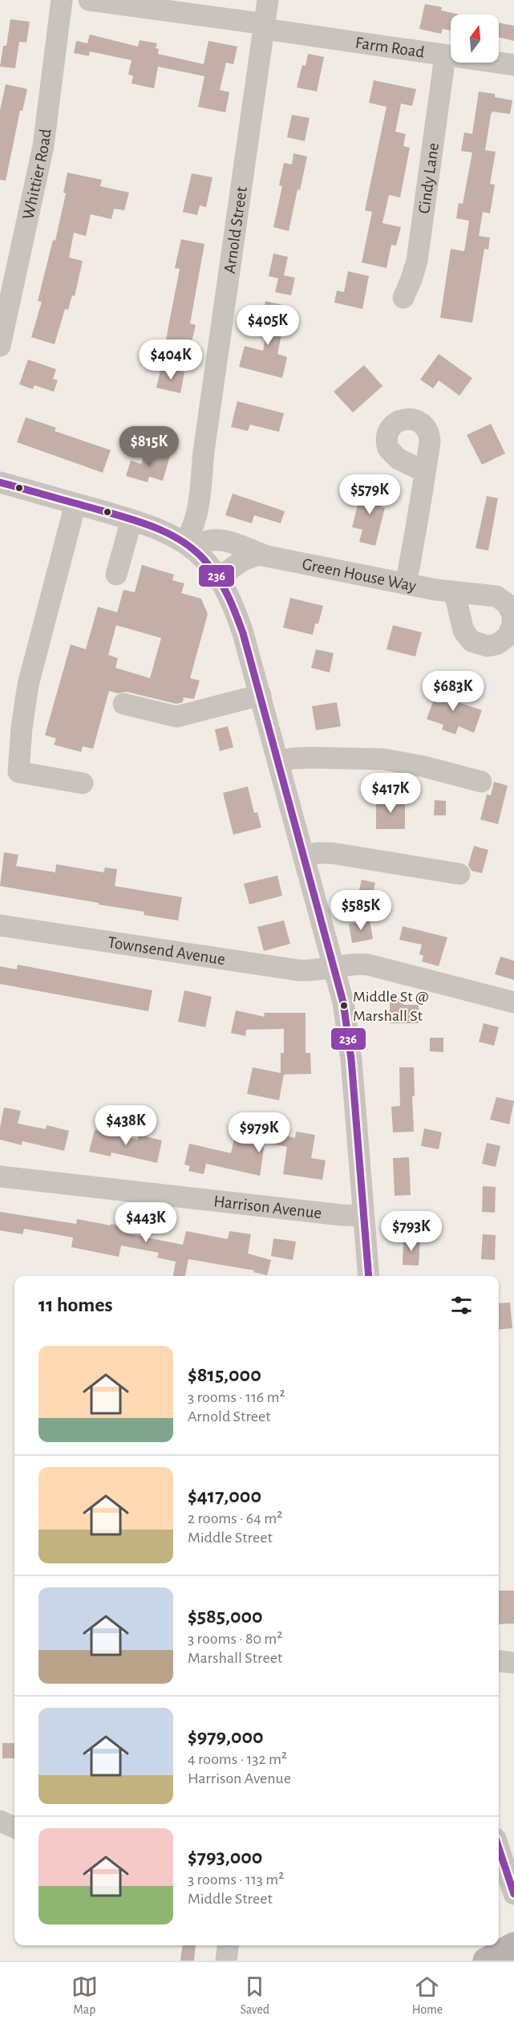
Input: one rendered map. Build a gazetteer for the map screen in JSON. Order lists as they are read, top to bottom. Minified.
{"streets":{"street":["Farm Road","Whittier Road","Cindy Lane","Arnold Street","Green House Way","Townsend Avenue","Harrison Avenue"]},"crossings":[["Farm Road","Cindy Lane"],["Farm Road","Arnold Street"]],"places":["Middle St @ Marshall St"],"lines":["transit line 236"],"north":"top","page":{"price":["$405K","$404K","$815K","$579K","$683K","$417K","$585K","$438K","$979K","$443K","$793K"],"heading":"11 homes","list":[{"name":"$815,000","note":"3 rooms · 116 m² · Arnold Street"},{"name":"$417,000","note":"2 rooms · 64 m² · Middle Street"},{"name":"$585,000","note":"3 rooms · 80 m² · Marshall Street"},{"name":"$979,000","note":"4 rooms · 132 m² · Harrison Avenue"},{"name":"$793,000","note":"3 rooms · 113 m² · Middle Street"}],"tabs":["Map","Saved","Home"]}}
